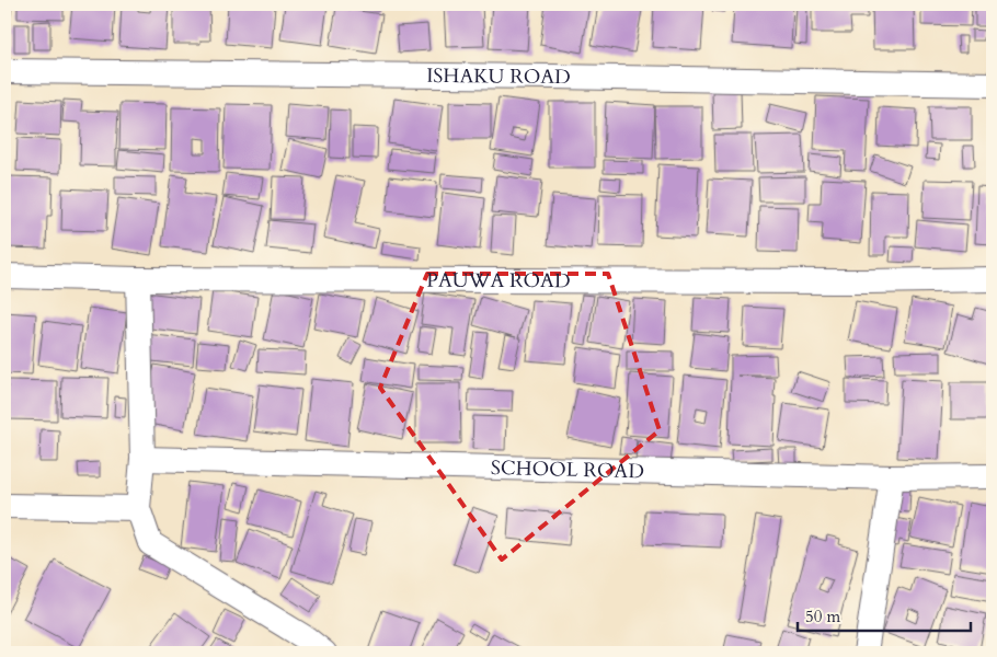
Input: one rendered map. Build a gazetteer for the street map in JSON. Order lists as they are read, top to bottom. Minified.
{"streets":{"street":["ISHAKU ROAD","PAUWA ROAD","SCHOOL ROAD"]},"scale_bar":"50 m"}
